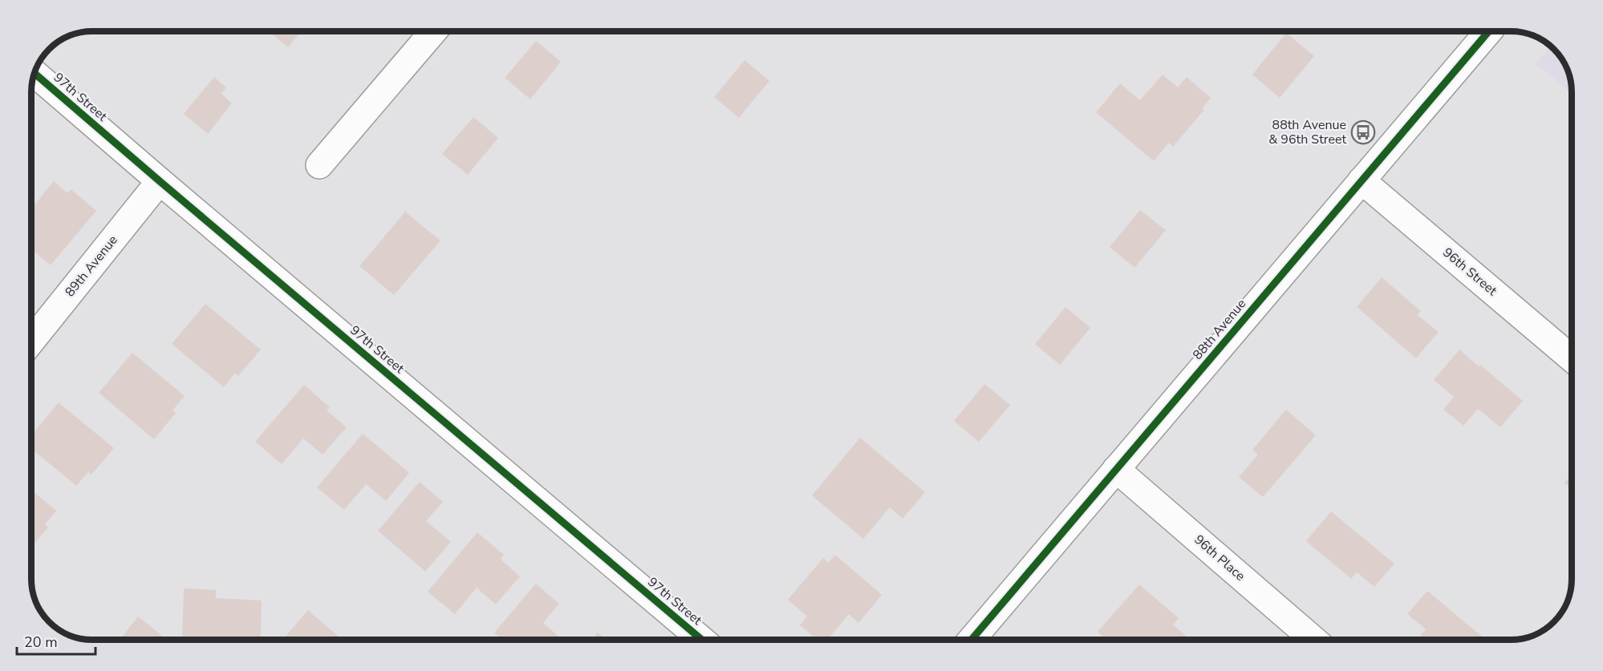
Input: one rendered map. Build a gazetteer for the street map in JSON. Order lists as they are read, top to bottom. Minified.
{"streets":{"street":["97th Street","89th Avenue","96th Street","88th Avenue","96th Place"]},"crossings":[["97th Street","89th Avenue"],["96th Street","88th Avenue"],["88th Avenue","96th Place"]],"places":{"bus stop":["88th Avenue & 96th Street"]},"scale_bar":"20 m"}
